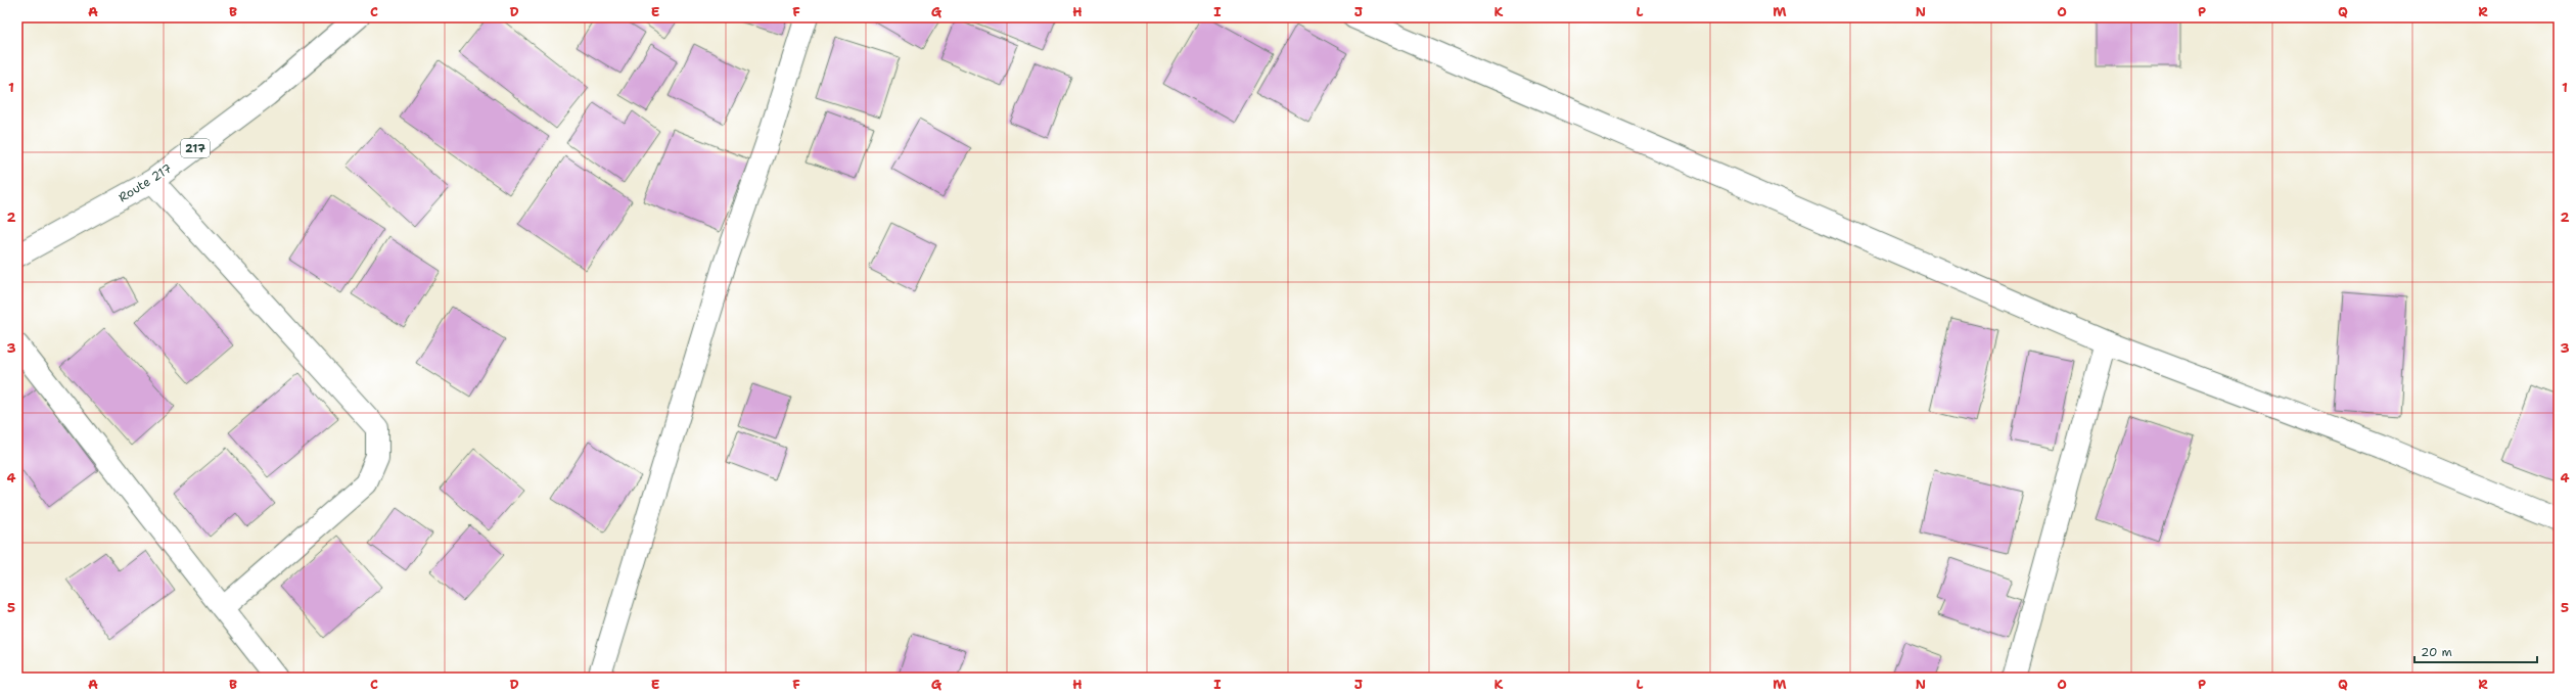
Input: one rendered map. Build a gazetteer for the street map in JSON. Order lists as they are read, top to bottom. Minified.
{"streets":{"street":["217","Route 217"]},"scale_bar":"20 m","grid":{"columns":["A","B","C","D","E","F","G","H","I","J","K","L","M","N","O","P","Q","R"],"rows":["1","2","3","4","5"]}}
